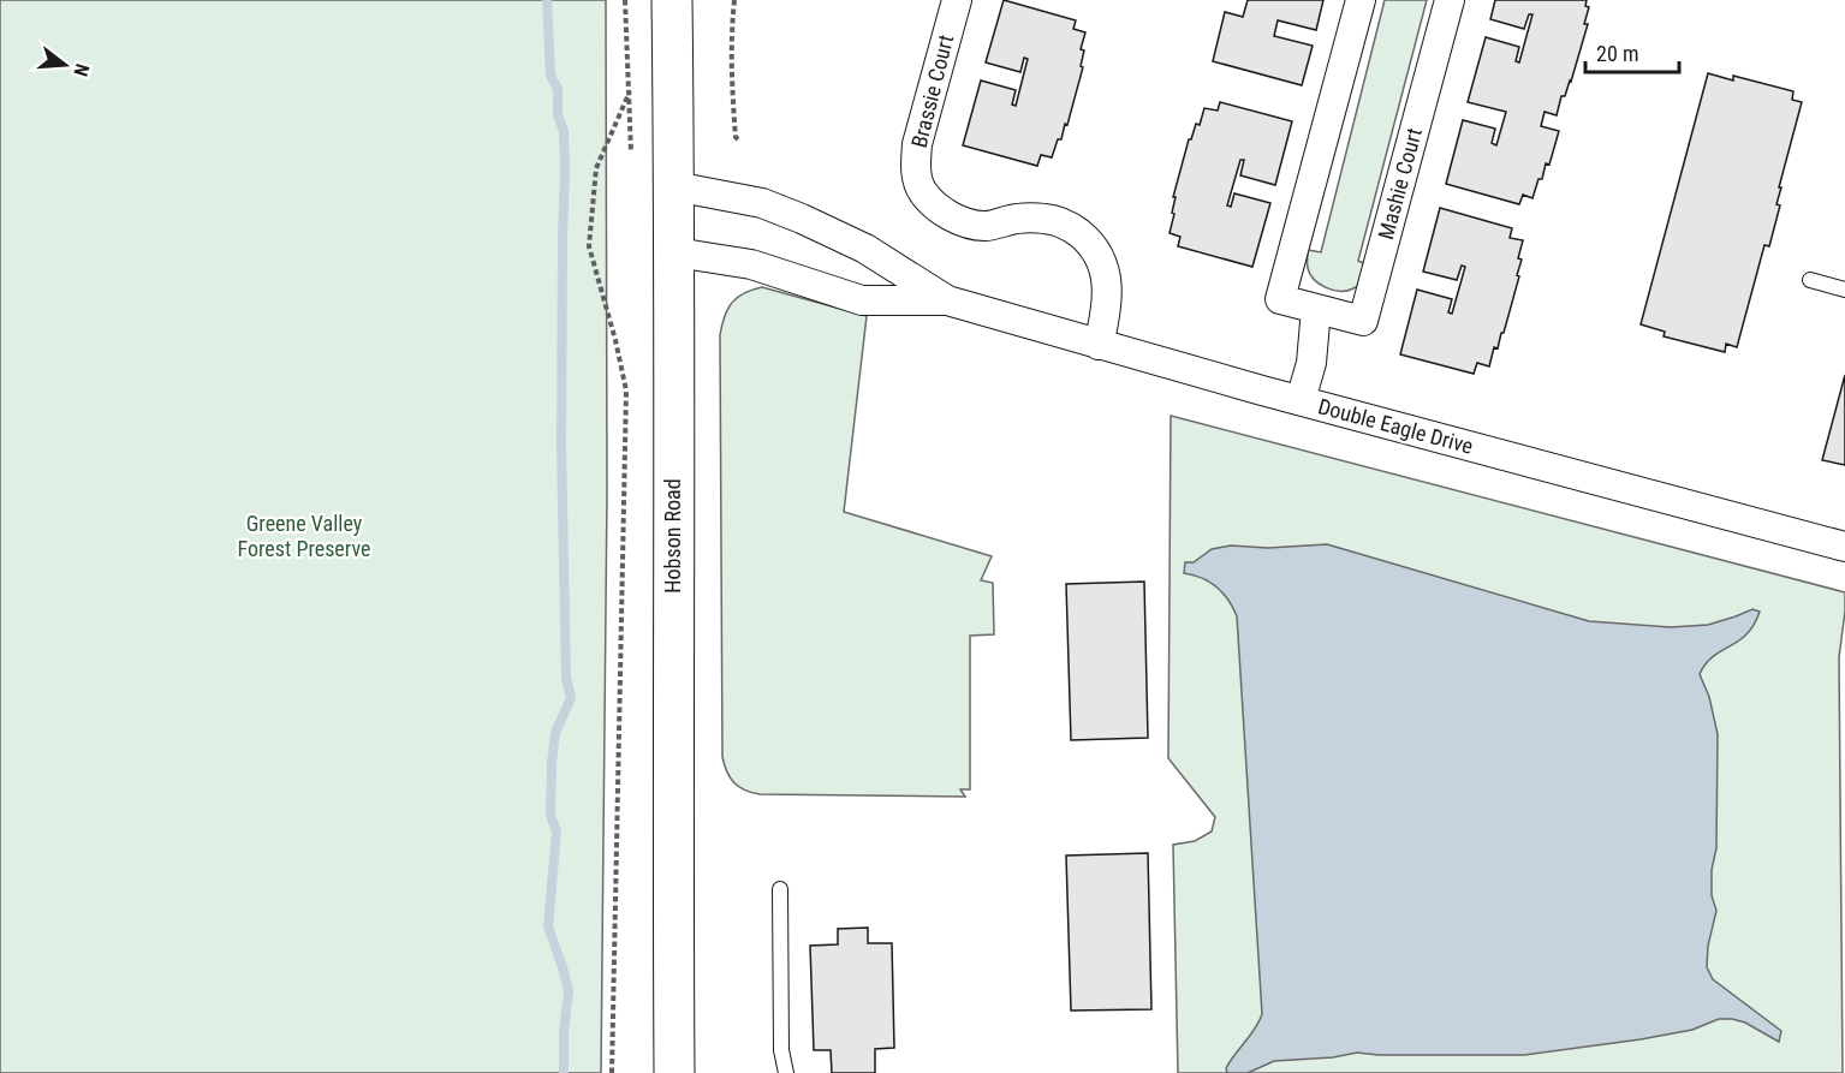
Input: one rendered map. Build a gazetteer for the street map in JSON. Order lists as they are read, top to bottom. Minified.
{"streets":{"main road":["Hobson Road"],"street":["Brassie Court","Mashie Court","Double Eagle Drive"]},"crossings":[["Brassie Court","Double Eagle Drive"],["Double Eagle Drive","Hobson Road"]],"parks":["Greene Valley Forest Preserve"],"scale_bar":"20 m","north":"right"}
